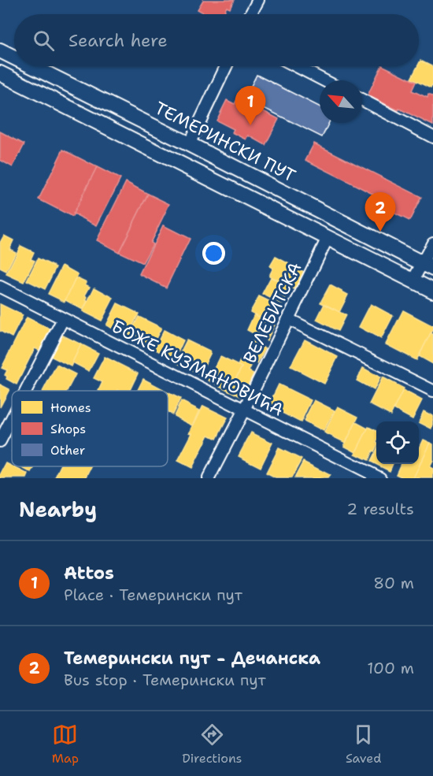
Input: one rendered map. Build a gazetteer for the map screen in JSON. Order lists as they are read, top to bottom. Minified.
{"streets":{"main road":["ТЕМЕРИНСКИ ПУТ"],"street":["ВЕЛЕБИТСКА","БОЖЕ КУЗМАНОВИЋА"]},"crossings":[["ВЕЛЕБИТСКА","БОЖЕ КУЗМАНОВИЋА"]],"legend":["Homes","Shops","Other"],"north":"top left","page":{"search":"Search here","pins":["1","2"],"heading":["Nearby","2 results"],"list":[{"mark":"1","name":"Attos","note":"Place · Темерински пут","value":"80 m"},{"mark":"2","name":"Темерински пут - Дечанска","note":"Bus stop · Темерински пут","value":"100 m"}],"nav":["Map","Directions","Saved"]}}
